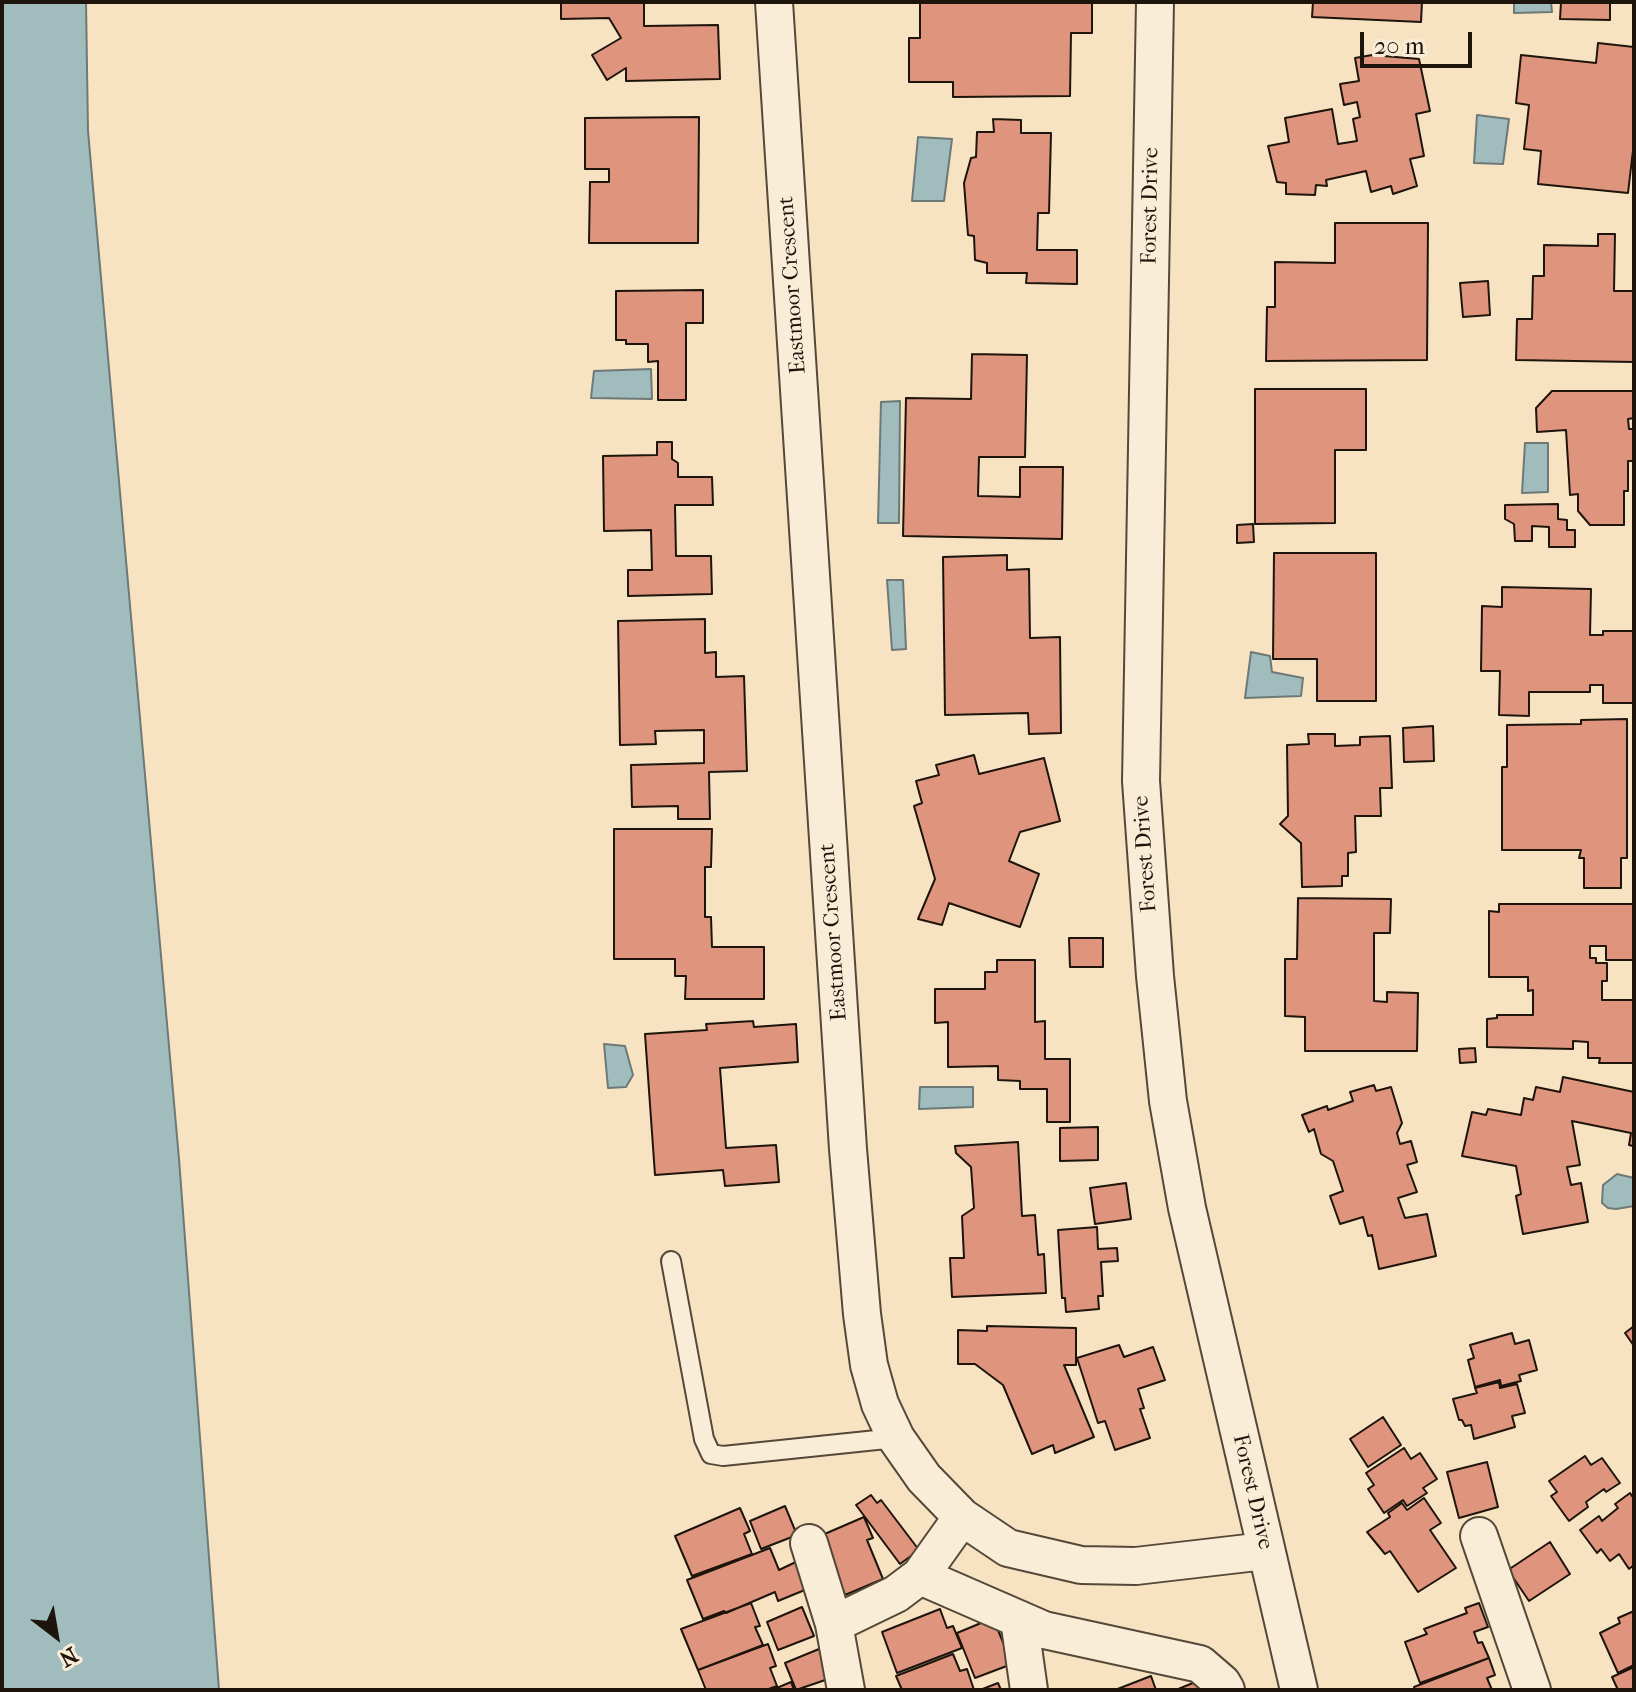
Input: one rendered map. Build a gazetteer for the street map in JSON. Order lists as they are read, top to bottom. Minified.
{"streets":{"street":["Forest Drive","Eastmoor Crescent"]},"crossings":[["Forest Drive","Eastmoor Crescent"]],"scale_bar":"20 m","north":"bottom right"}
